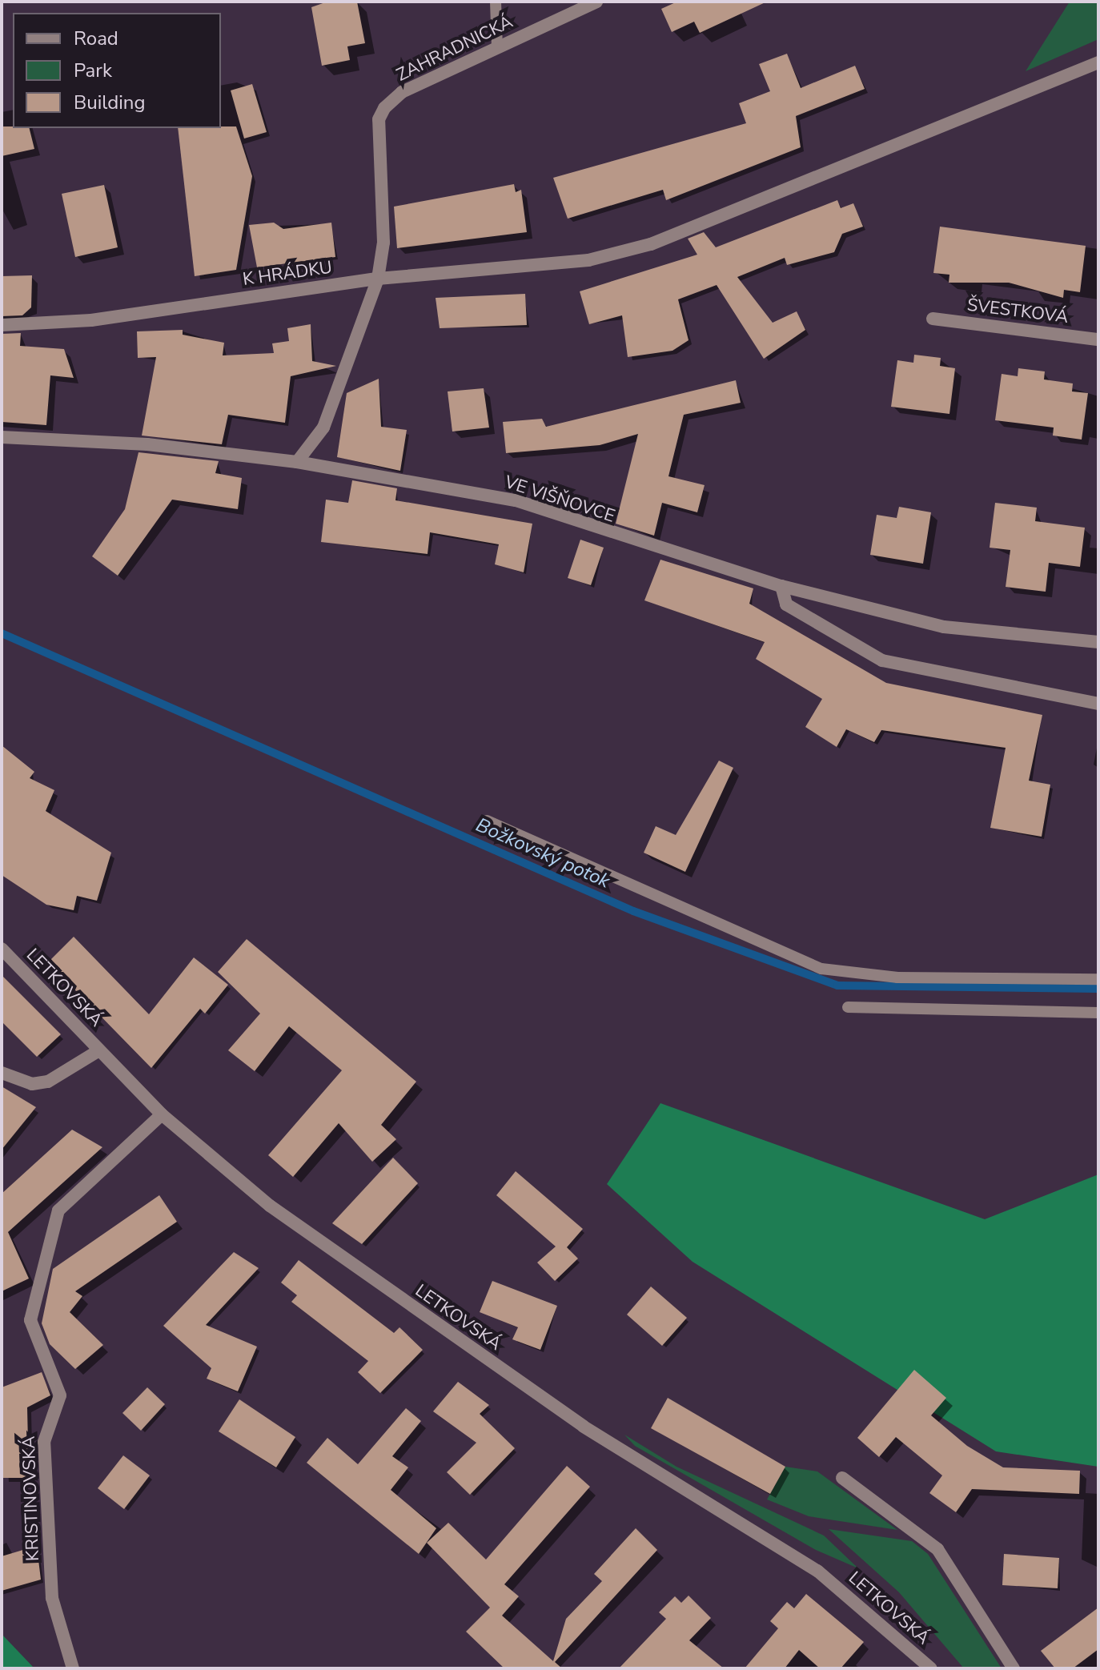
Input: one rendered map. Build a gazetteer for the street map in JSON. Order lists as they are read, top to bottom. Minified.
{"streets":{"street":["ZAHRADNICKÁ","K HRÁDKU","ŠVESTKOVÁ","VE VIŠŇOVCE","LETKOVSKÁ","KRISTINOVSKÁ"]},"crossings":[["ZAHRADNICKÁ","K HRÁDKU"],["LETKOVSKÁ","KRISTINOVSKÁ"]],"water":["Božkovský potok"],"legend":["Road","Park","Building"]}
